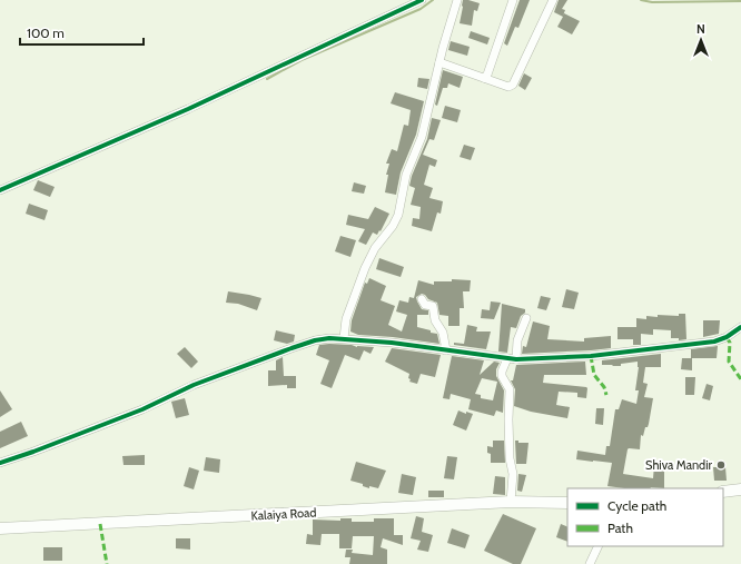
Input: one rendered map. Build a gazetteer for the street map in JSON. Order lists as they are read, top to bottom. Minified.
{"streets":{"main road":["Kalaiya Road"]},"places":["Shiva Mandir"],"legend":["Cycle path","Path"],"scale_bar":"100 m","north":"top"}
